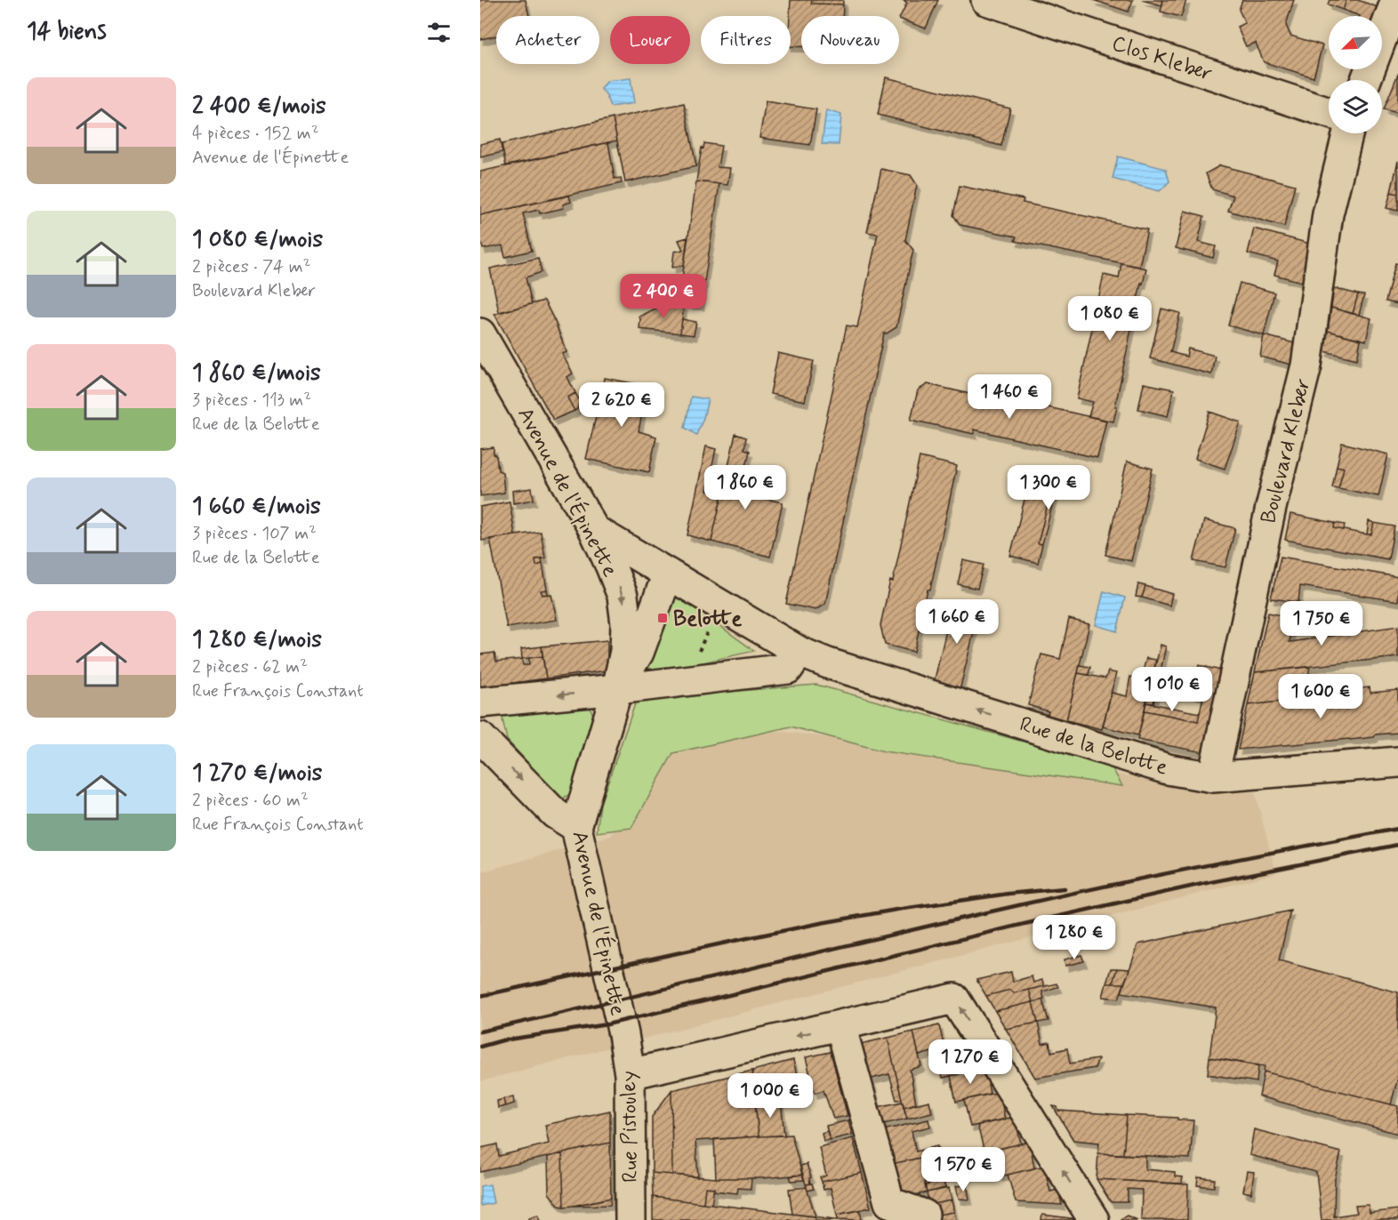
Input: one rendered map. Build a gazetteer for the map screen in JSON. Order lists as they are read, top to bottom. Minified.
{"streets":{"street":["Clos Kleber","Boulevard Kleber","Avenue de l'Épinette","Rue de la Belotte","Rue Pistouley"]},"crossings":[["Boulevard Kleber","Rue de la Belotte"],["Avenue de l'Épinette","Rue de la Belotte"],["Avenue de l'Épinette","Rue Pistouley"]],"one_way":["Rue de la Belotte"],"places":{"transit":["Belotte"]},"north":"bottom left","page":{"heading":"14 biens","chip":["Acheter","Louer","Filtres","Nouveau"],"list":[{"name":"2 400 €/mois","note":"4 pièces · 152 m² · Avenue de l'Épinette"},{"name":"1 080 €/mois","note":"2 pièces · 74 m² · Boulevard Kleber"},{"name":"1 860 €/mois","note":"3 pièces · 113 m² · Rue de la Belotte"},{"name":"1 660 €/mois","note":"3 pièces · 107 m² · Rue de la Belotte"},{"name":"1 280 €/mois","note":"2 pièces · 62 m² · Rue François Constant"},{"name":"1 270 €/mois","note":"2 pièces · 60 m² · Rue François Constant"}],"price":["2 400 €","1 080 €","1 460 €","2 620 €","1 860 €","1 300 €","1 660 €","1 750 €","1 010 €","1 600 €","1 280 €","1 270 €","1 000 €","1 570 €"]}}
